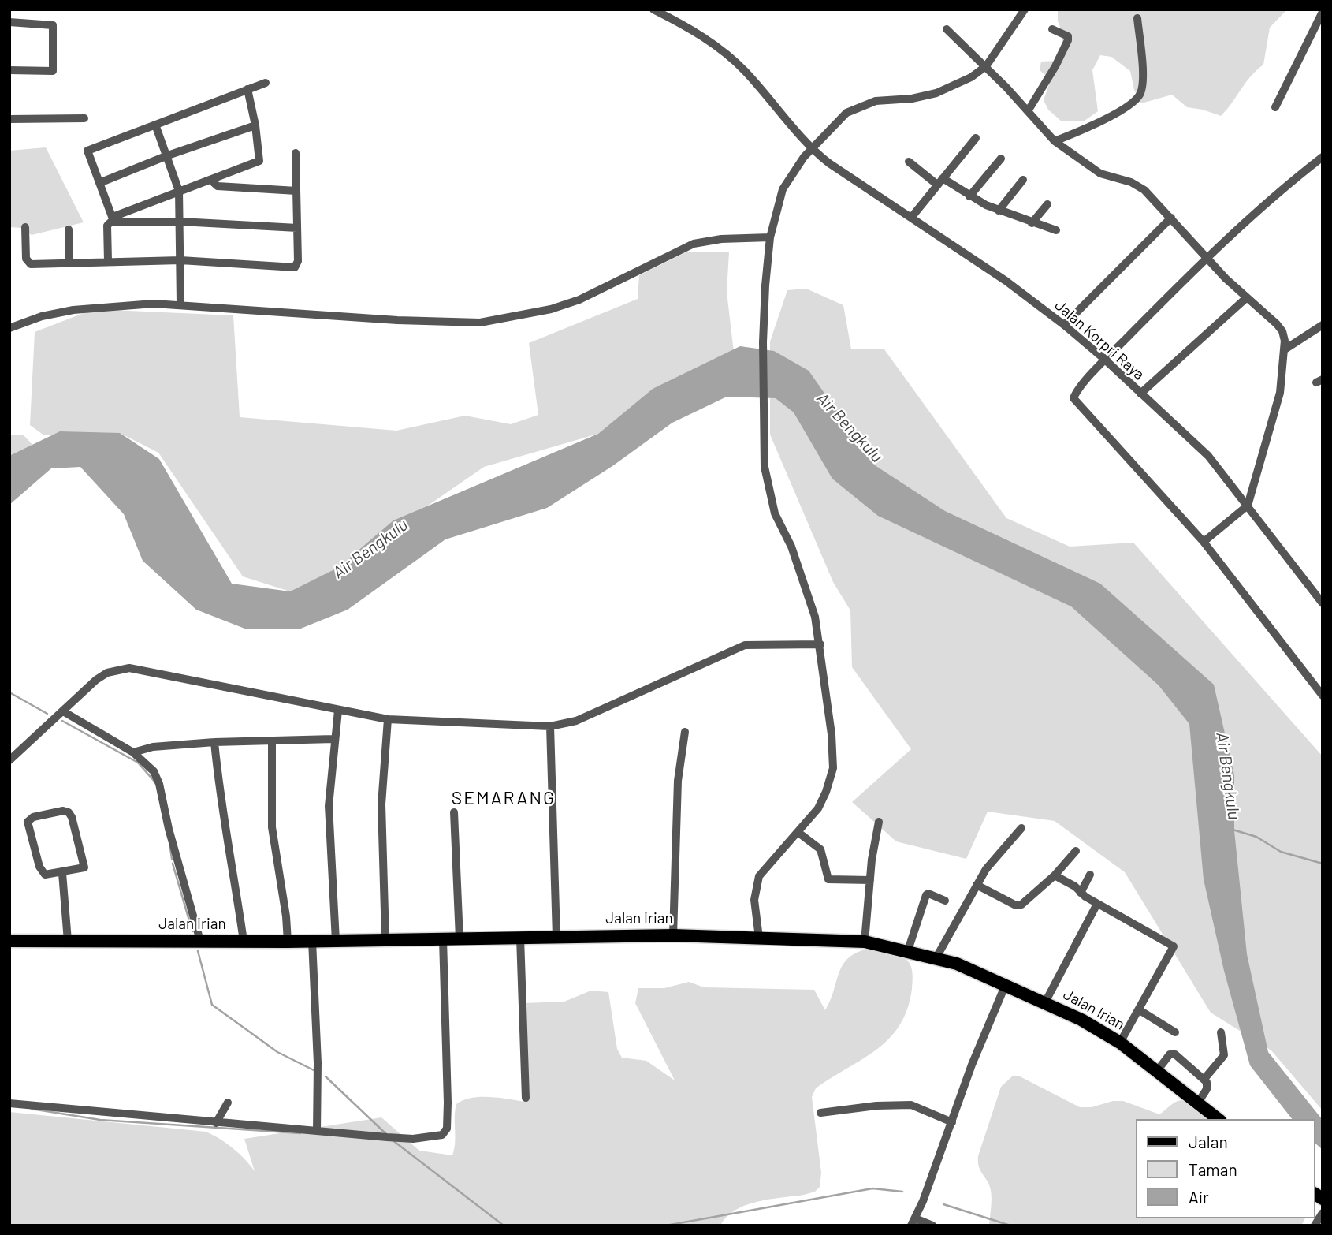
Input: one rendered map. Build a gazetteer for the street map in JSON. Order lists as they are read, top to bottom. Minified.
{"streets":{"main road":["Jalan Irian"],"street":["Jalan Korpri Raya"]},"districts":["SEMARANG"],"water":["Air Bengkulu"],"legend":["Jalan","Taman","Air"]}
